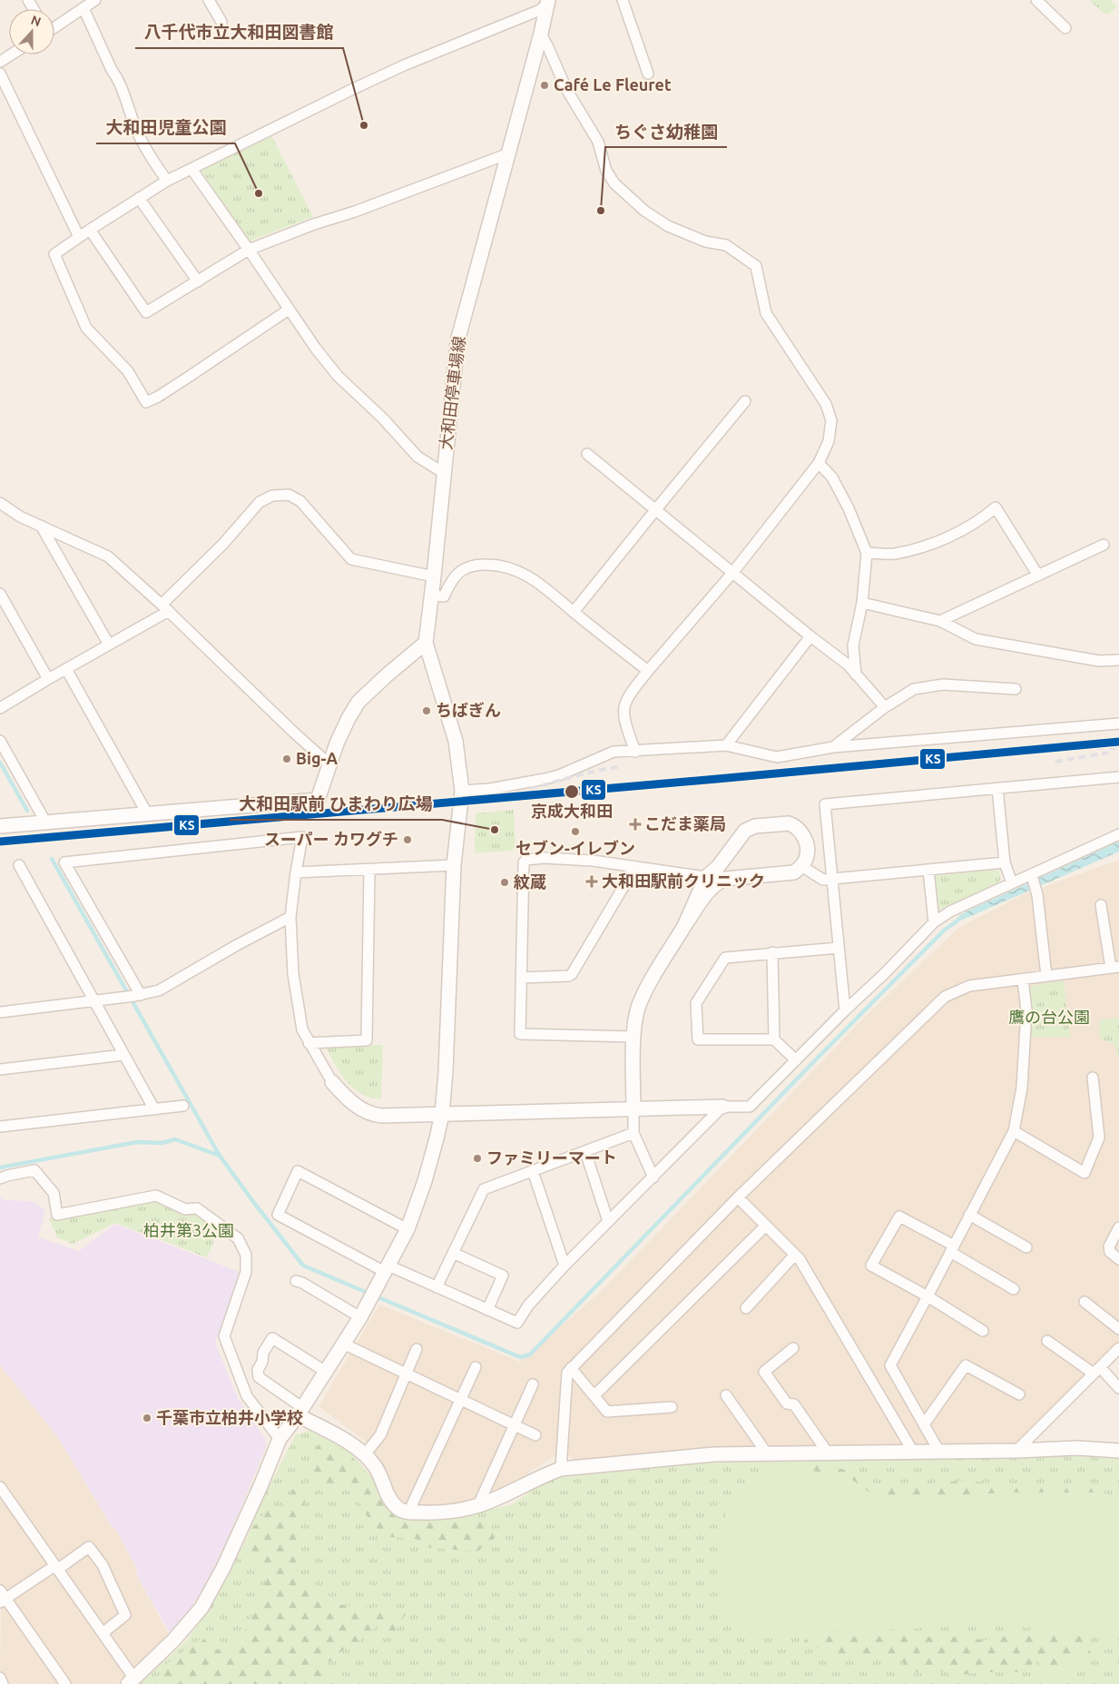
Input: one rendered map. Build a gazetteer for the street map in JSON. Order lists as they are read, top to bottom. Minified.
{"streets":{"street":["大和田停車場線"]},"parks":["鷹の台公園","柏井第3公園"],"places":{"other":["Café Le Fleuret","八千代市立大和田図書館","大和田児童公園","ちぐさ幼稚園","ちばぎん","Big-A","京成大和田","大和田駅前 ひまわり広場","セブン-イレブン","スーパー カワグチ","紋蔵","ファミリーマート","千葉市立柏井小学校"],"health":["こだま薬局","大和田駅前クリニック"]},"lines":["transit line KS"],"north":"top"}
